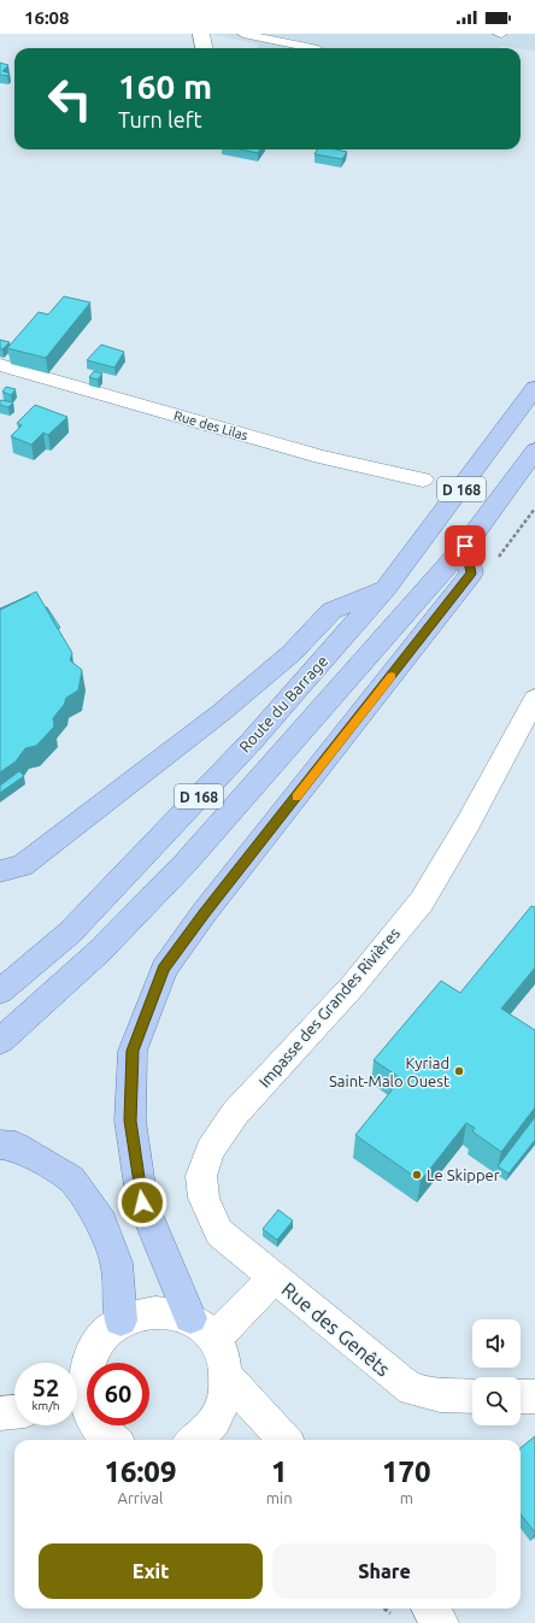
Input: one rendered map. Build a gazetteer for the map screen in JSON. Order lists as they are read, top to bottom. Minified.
{"streets":{"main road":["D 168","Route du Barrage"],"street":["Rue des Lilas","Impasse des Grandes Rivières","Rue des Genêts"]},"crossings":[["Impasse des Grandes Rivières","Rue des Genêts"]],"places":["Kyriad Saint-Malo Ouest","Le Skipper"],"page":{"status":"16:08","turn":["160 m","Turn left"],"speed":"52 km/h","limit":"60","eta":["16:09","Arrival","1","min","170","m"],"buttons":["Exit","Share"]}}
